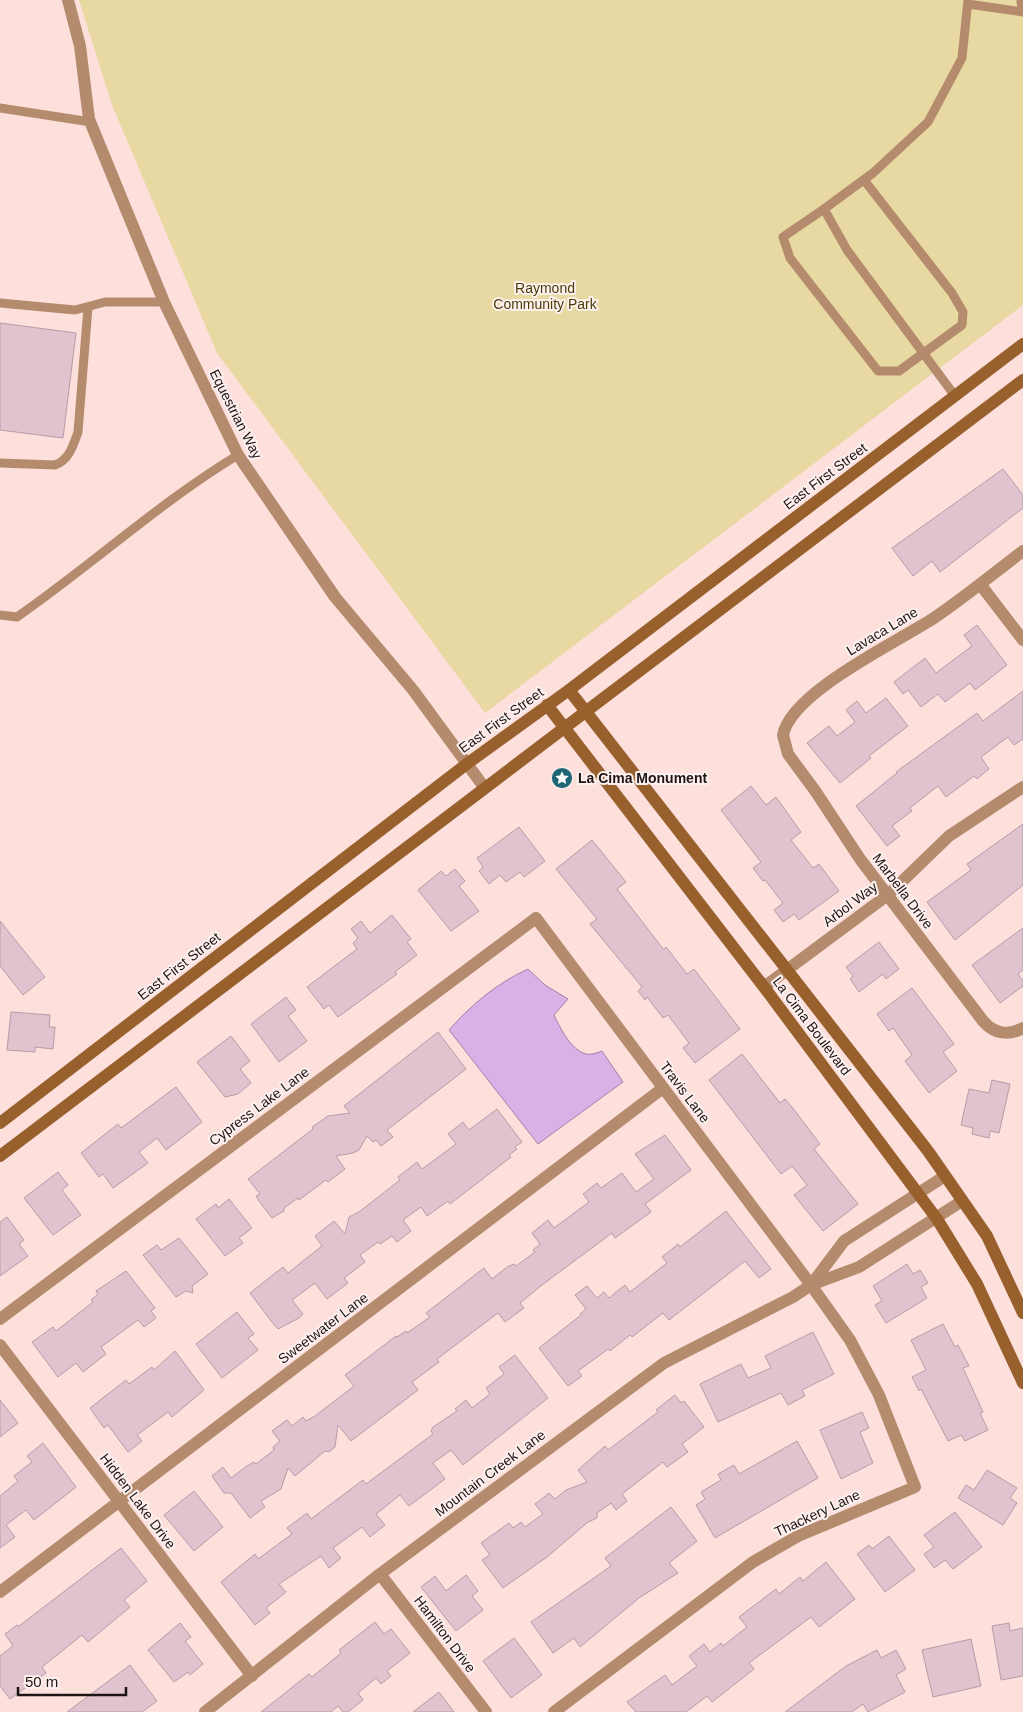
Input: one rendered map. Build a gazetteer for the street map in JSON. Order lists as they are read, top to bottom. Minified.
{"streets":{"main road":["East First Street","La Cima Boulevard"],"street":["Equestrian Way","Lavaca Lane","Marbella Drive","Arbol Way","Travis Lane","Cypress Lake Lane","Sweetwater Lane","Mountain Creek Lane","Hidden Lake Drive","Thackery Lane","Hamilton Drive"]},"crossings":[["Equestrian Way","East First Street"],["East First Street","La Cima Boulevard"],["Lavaca Lane","Marbella Drive"],["Marbella Drive","Arbol Way"],["Arbol Way","La Cima Boulevard"],["La Cima Boulevard","Mountain Creek Lane"],["Travis Lane","Cypress Lake Lane"],["Travis Lane","Sweetwater Lane"],["Travis Lane","Mountain Creek Lane"],["Travis Lane","Thackery Lane"],["Sweetwater Lane","Hidden Lake Drive"],["Mountain Creek Lane","Hidden Lake Drive"],["Mountain Creek Lane","Thackery Lane"],["Mountain Creek Lane","Hamilton Drive"]],"parks":["Raymond Community Park"],"places":{"place":["La Cima Monument"]},"scale_bar":"50 m"}
